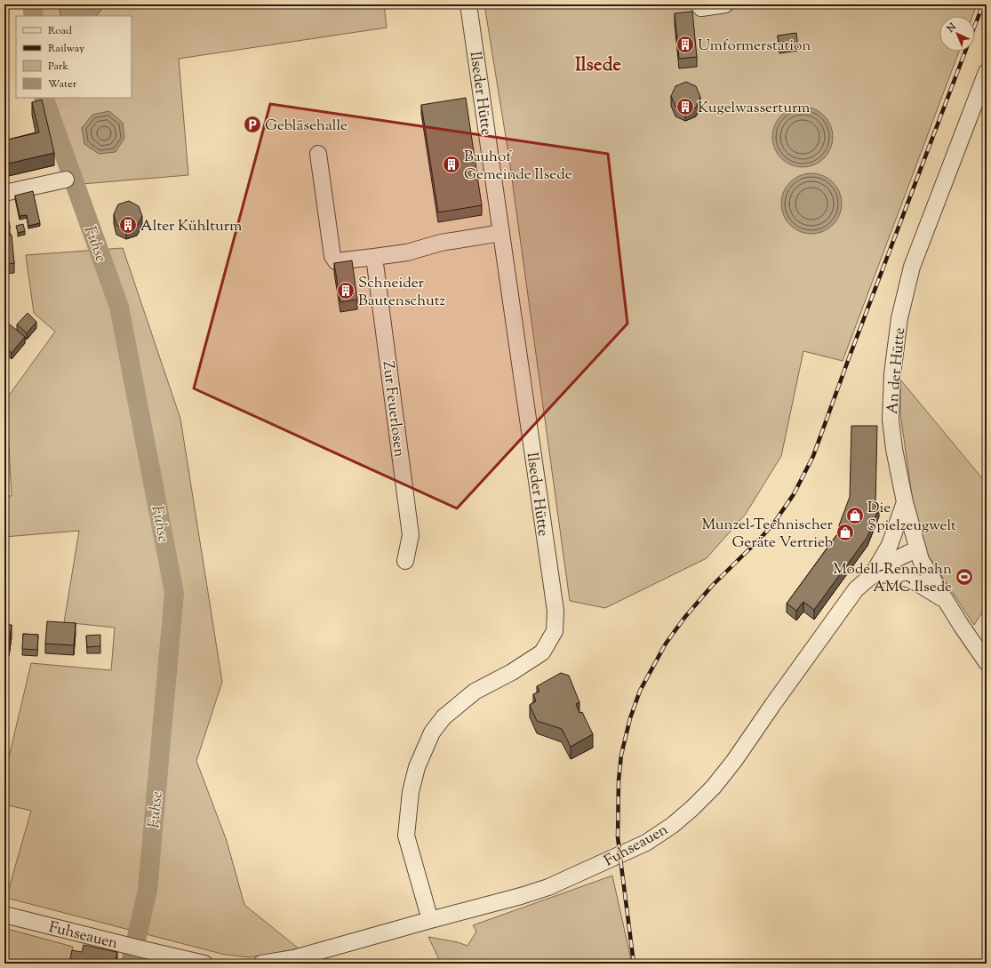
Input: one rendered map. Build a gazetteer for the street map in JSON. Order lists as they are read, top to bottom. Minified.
{"streets":{"street":["Ilseder Hütte","An der Hütte","Zur Feuerlosen","Fuhseauen"]},"crossings":[["Ilseder Hütte","Fuhseauen"],["An der Hütte","Fuhseauen"]],"districts":["Ilsede"],"water":["Fuhse"],"places":{"building":["Umformerstation","Kugelwasserturm","Bauhof Gemeinde Ilsede","Alter Kühlturm","Schneider Bautenschutz"],"parking":["Gebläsehalle"],"shop":["Die Spielzeugwelt","Munzel-Technischer Geräte Vertrieb"],"sports":["Modell-Rennbahn AMC Ilsede"]},"legend":["Road","Railway","Park","Water"],"north":"top left"}
